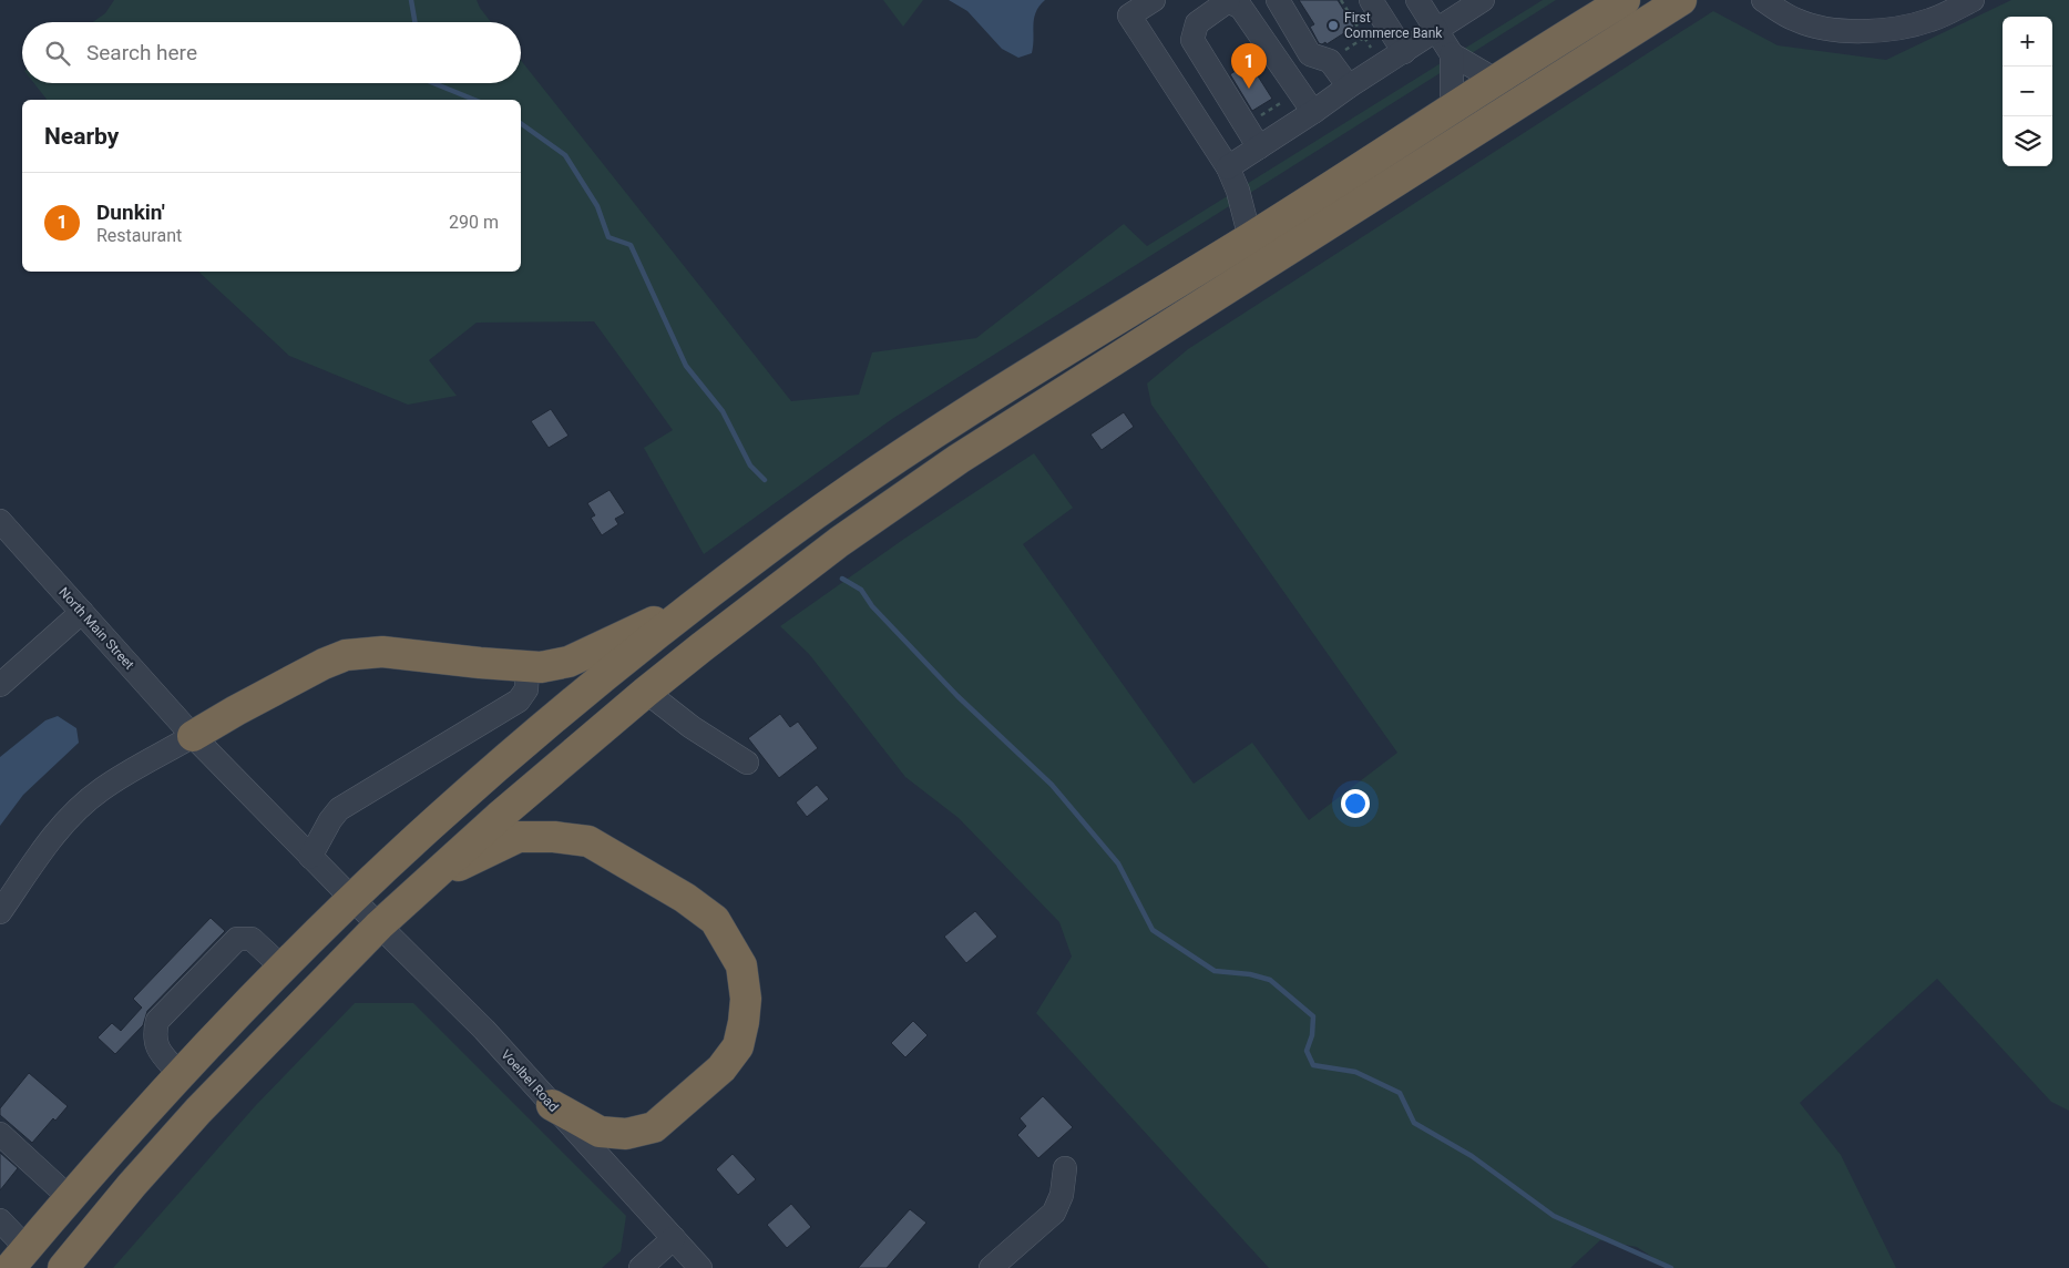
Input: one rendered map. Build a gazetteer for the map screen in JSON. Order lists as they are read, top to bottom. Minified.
{"streets":{"street":["North Main Street","Voelbel Road"]},"crossings":[["North Main Street","Voelbel Road"]],"places":["First Commerce Bank"],"page":{"map_buttons":["+","−"],"search":"Search here","pins":"1","heading":"Nearby","list":[{"mark":"1","name":"Dunkin'","note":"Restaurant","value":"290 m"}]}}
